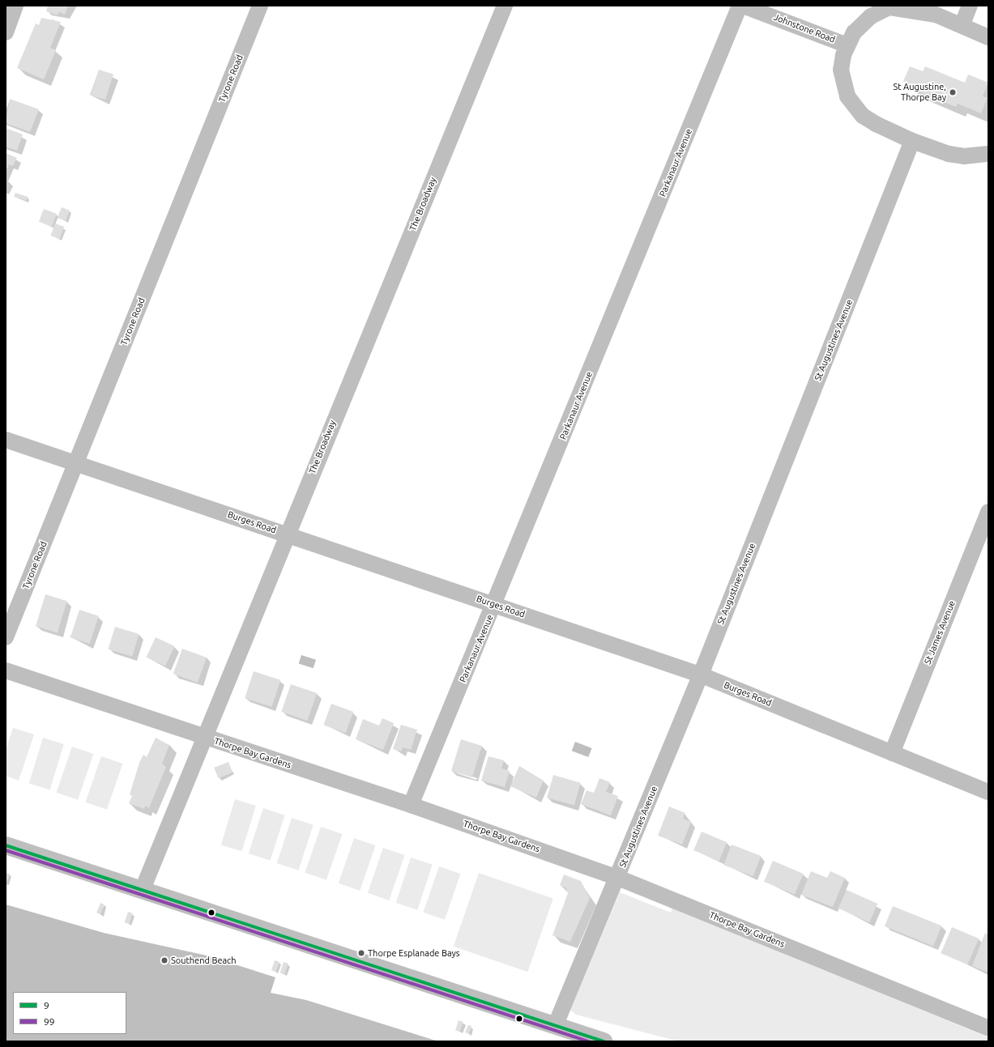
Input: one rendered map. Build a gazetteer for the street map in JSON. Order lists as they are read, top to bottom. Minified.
{"streets":{"street":["Johnstone Road","Tyrone Road","Parkanaur Avenue","The Broadway","St Augustines Avenue","Burges Road","St James Avenue","Thorpe Bay Gardens"]},"crossings":[["Johnstone Road","St Augustines Avenue"],["Tyrone Road","Burges Road"],["Parkanaur Avenue","Burges Road"],["Parkanaur Avenue","Thorpe Bay Gardens"],["The Broadway","Burges Road"],["The Broadway","Thorpe Bay Gardens"],["St Augustines Avenue","Burges Road"],["St Augustines Avenue","Thorpe Bay Gardens"],["Burges Road","St James Avenue"]],"places":["St Augustine, Thorpe Bay","Thorpe Esplanade Bays","Southend Beach"],"lines":["transit line 9","transit line 99"],"legend":["9","99"]}
